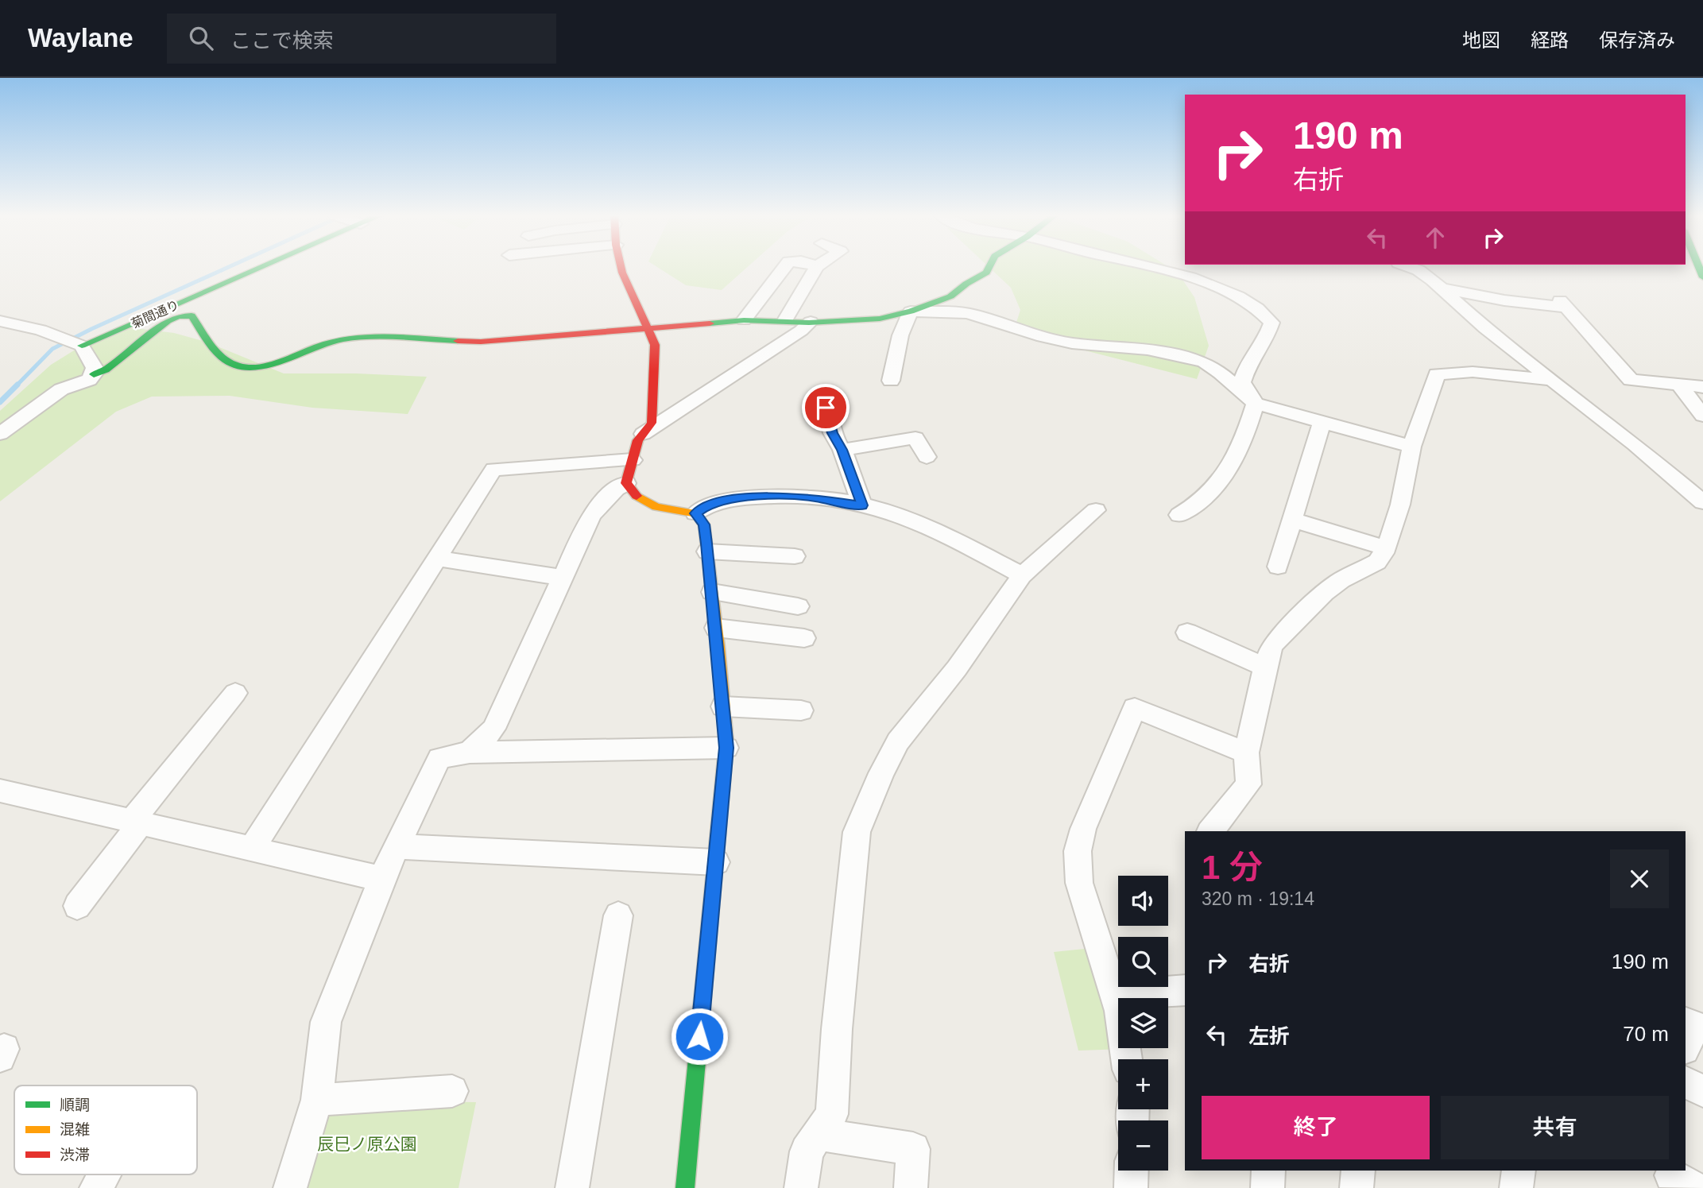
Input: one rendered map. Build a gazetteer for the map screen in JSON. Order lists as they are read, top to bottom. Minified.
{"streets":{"street":["菊間通り"]},"parks":["辰巳ノ原公園"],"legend":["順調","混雑","渋滞"],"page":{"header":"Waylane","search":"ここで検索","nav":["地図","経路","保存済み"],"turn":["190 m","右折"],"heading":["1 分","320 m · 19:14"],"map_buttons":["+","−"],"list":[{"name":"右折","value":"190 m"},{"name":"左折","value":"70 m"}],"buttons":["終了","共有"]}}
